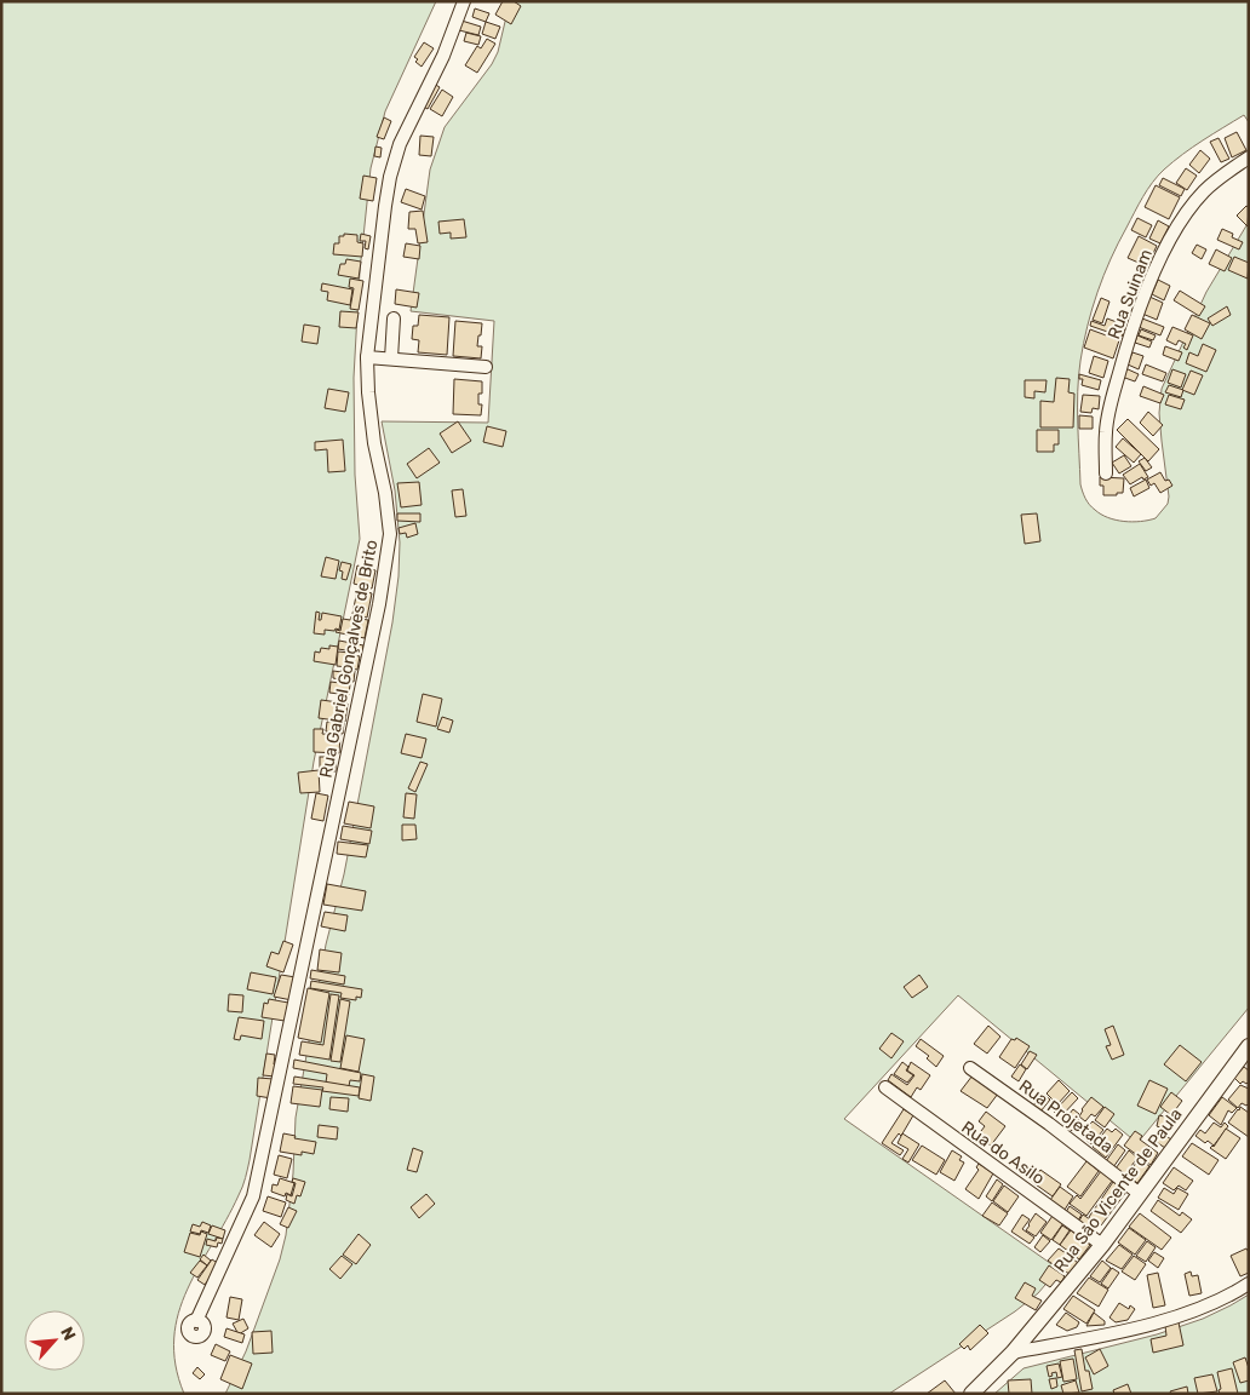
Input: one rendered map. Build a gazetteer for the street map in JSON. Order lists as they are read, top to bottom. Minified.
{"streets":{"street":["Rua Suinam","Rua Gabriel Gonçalves de Brito","Rua Projetada","Rua do Asilo","Rua São Vicente de Paula"]},"crossings":[["Rua Projetada","Rua São Vicente de Paula"],["Rua do Asilo","Rua São Vicente de Paula"]],"north":"top right"}
